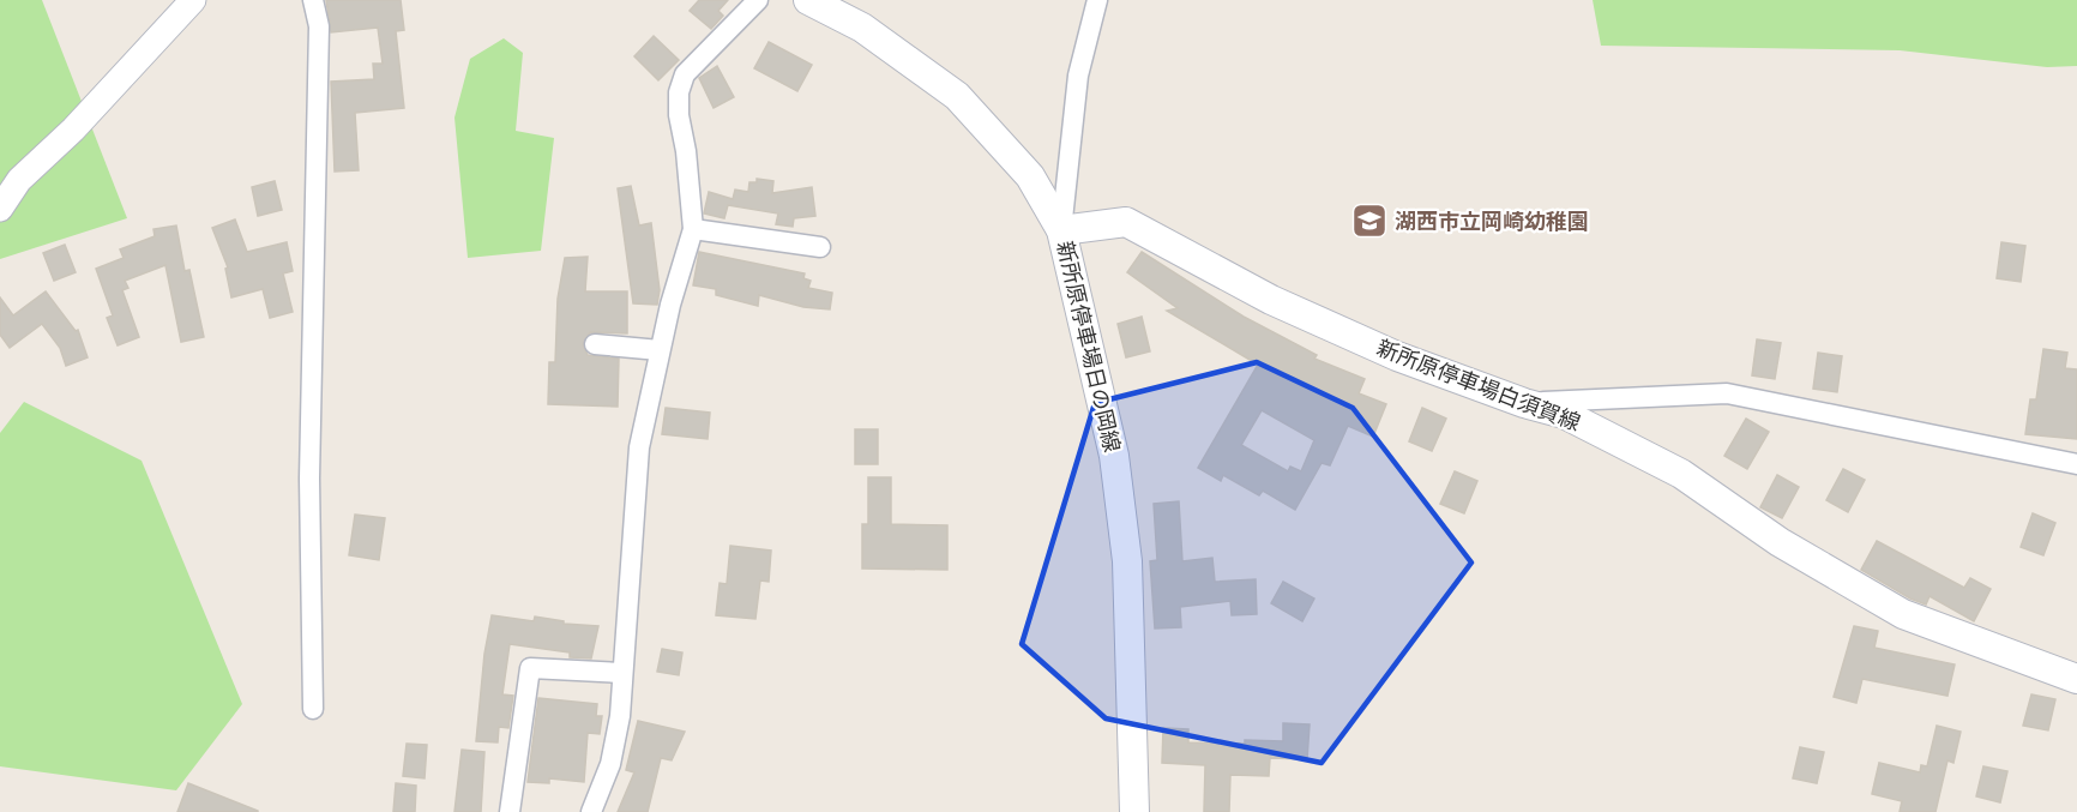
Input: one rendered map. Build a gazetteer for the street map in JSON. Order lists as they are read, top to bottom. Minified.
{"streets":{"main road":["新所原停車場日の岡線","新所原停車場白須賀線"]},"crossings":[["新所原停車場日の岡線","新所原停車場白須賀線"]],"places":{"school or university":["湖西市立岡崎幼稚園"]}}
